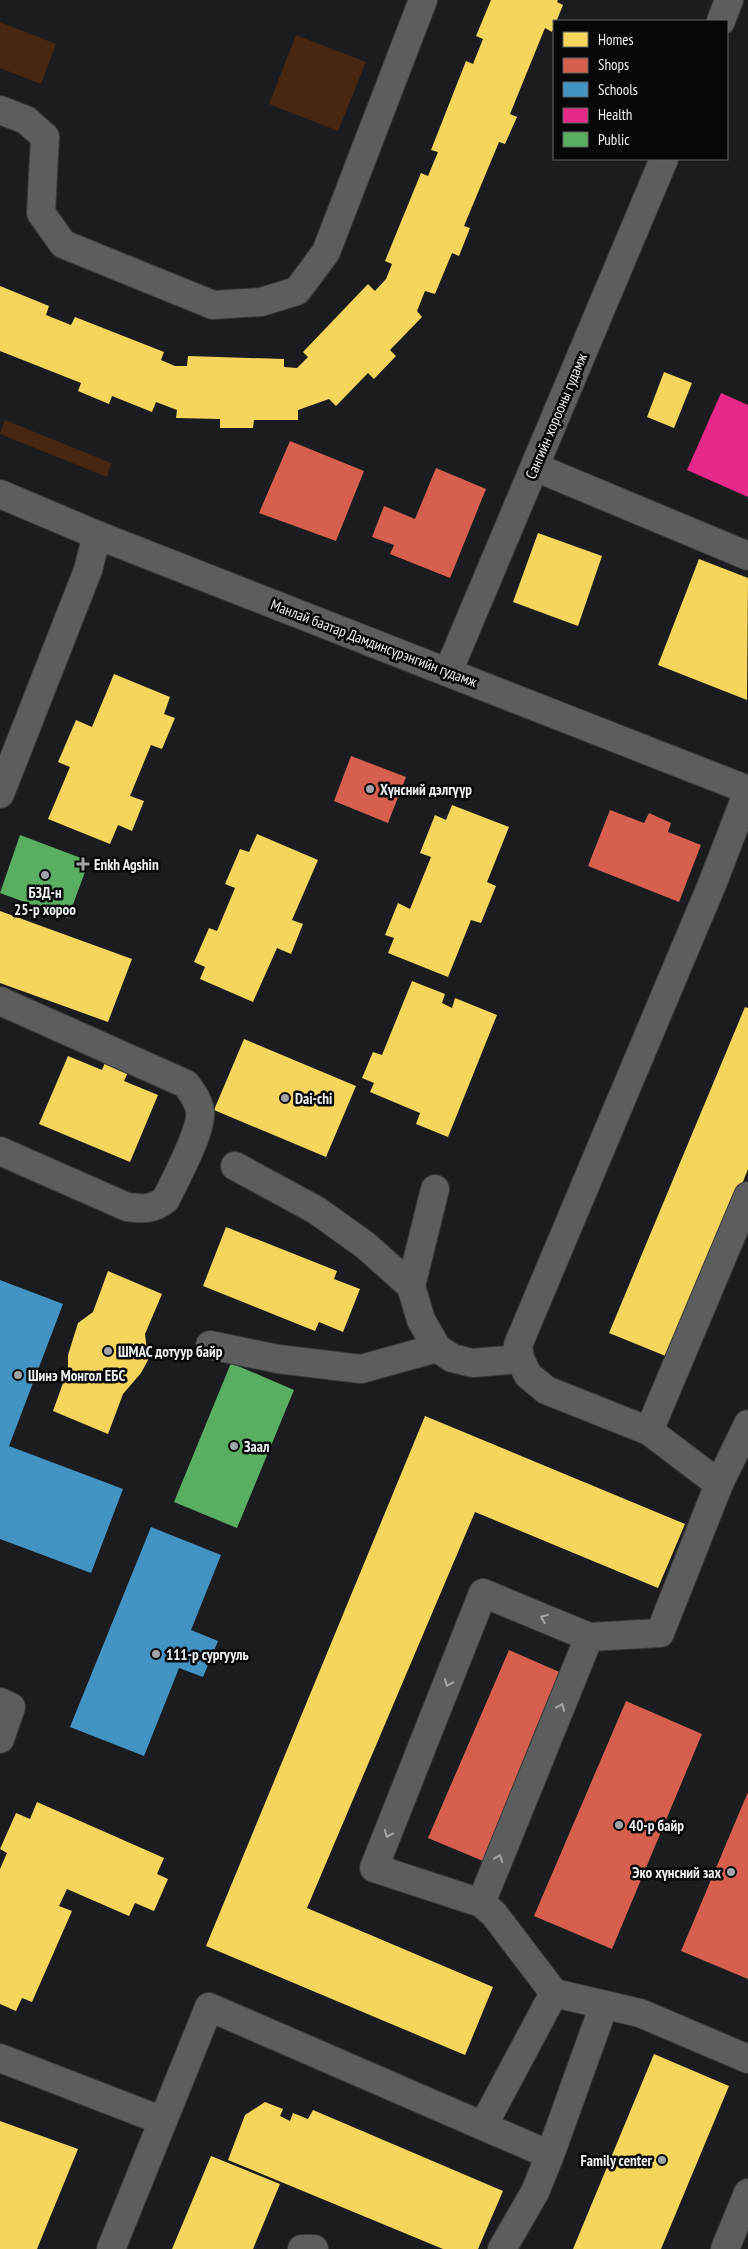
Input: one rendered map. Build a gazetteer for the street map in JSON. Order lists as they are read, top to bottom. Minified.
{"streets":{"street":["Сангийн хорооны гудамж","Манлай баатар Дамдинсүрэнгийн гудамж"]},"crossings":[["Сангийн хорооны гудамж","Манлай баатар Дамдинсүрэнгийн гудамж"]],"places":{"other":["Хүнсний дэлгүүр","БЗД-н 25-р хороо","Dai-chi","ШМАС дотуур байр","Шинэ Монгол ЕБС","Заал","111-р сургууль","40-р байр","Эко хүнсний зах","Family center"],"health":["Enkh Agshin"]},"legend":["Homes","Shops","Schools","Health","Public"]}
